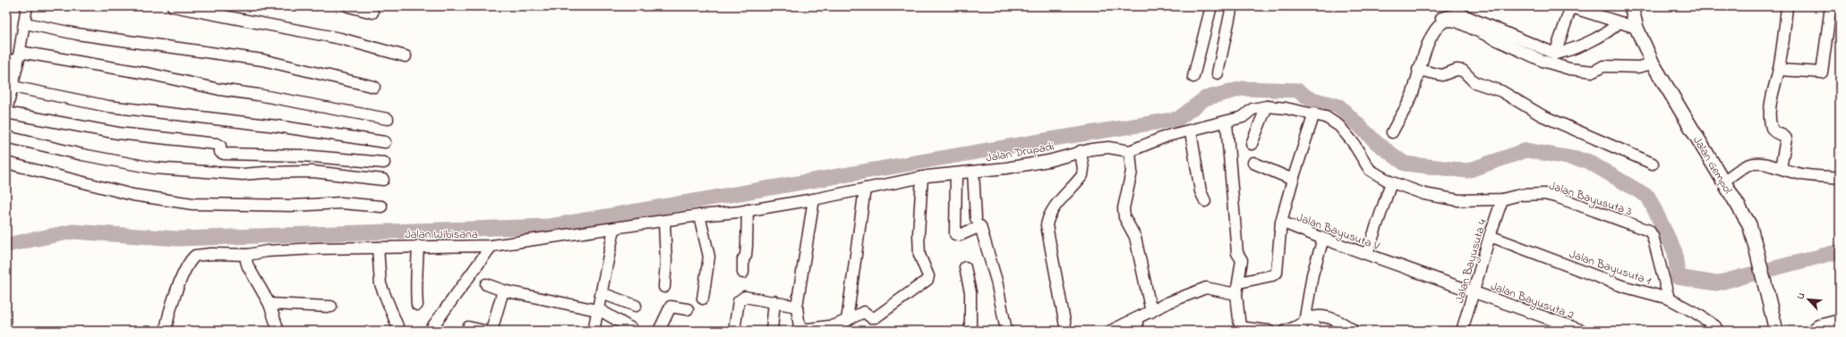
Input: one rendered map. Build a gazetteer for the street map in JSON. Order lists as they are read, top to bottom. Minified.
{"streets":{"main road":["Jalan Gempol"],"street":["Jalan Drupadi","Jalan Bayusuta 3","Jalan Bayusuta V","Jalan Wibisana","Jalan Bayusuta 4","Jalan Bayusuta 1","Jalan Bayusuta 2"]},"crossings":[["Jalan Drupadi","Jalan Wibisana"],["Jalan Bayusuta 3","Jalan Bayusuta V"],["Jalan Bayusuta 3","Jalan Bayusuta 4"],["Jalan Bayusuta 3","Jalan Bayusuta 1"],["Jalan Bayusuta V","Jalan Bayusuta 4"],["Jalan Bayusuta V","Jalan Bayusuta 2"],["Jalan Bayusuta 4","Jalan Bayusuta 1"],["Jalan Bayusuta 4","Jalan Bayusuta 2"]],"north":"top left"}
